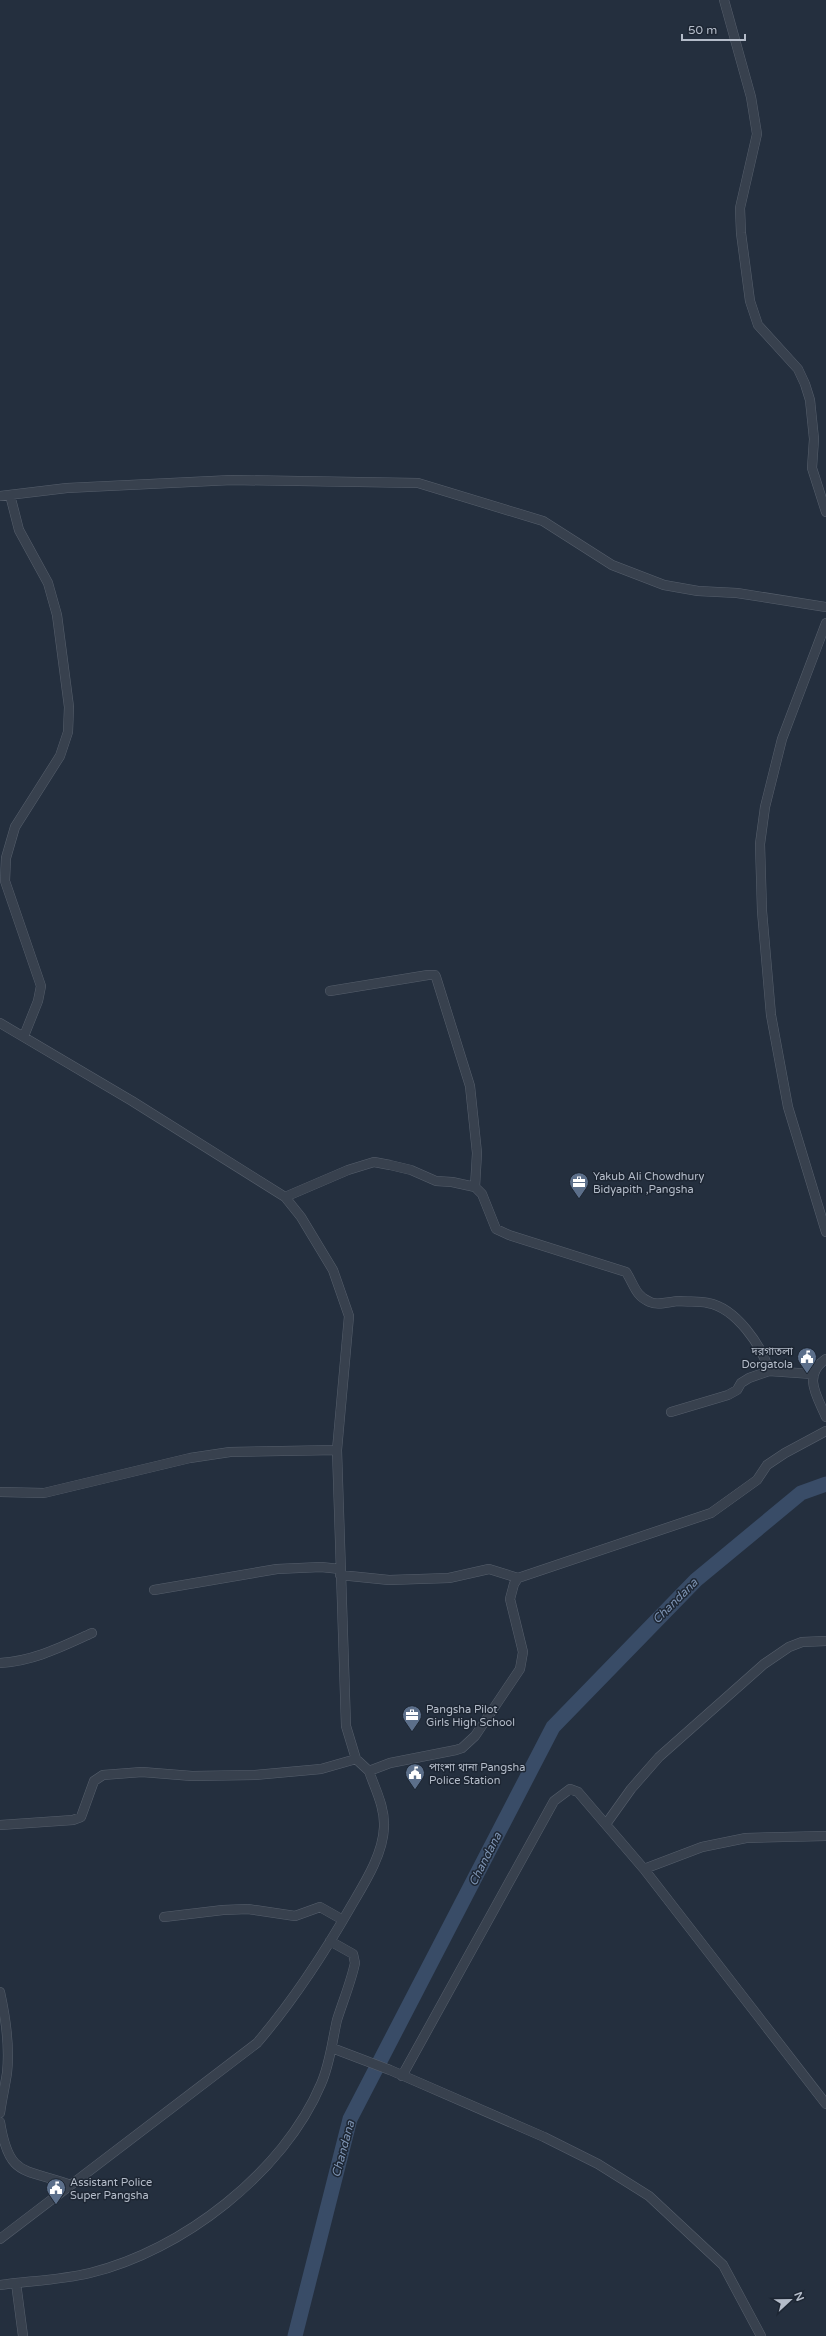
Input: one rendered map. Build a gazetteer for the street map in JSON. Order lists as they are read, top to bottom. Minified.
{"water":["Chandana"],"places":{"office":["Yakub Ali Chowdhury Bidyapith ,Pangsha","Pangsha Pilot Girls High School"],"public building":["দরগাতলা Dorgatola","পাংশা থানা Pangsha Police Station","Assistant Police Super Pangsha"]},"scale_bar":"50 m","north":"right"}
